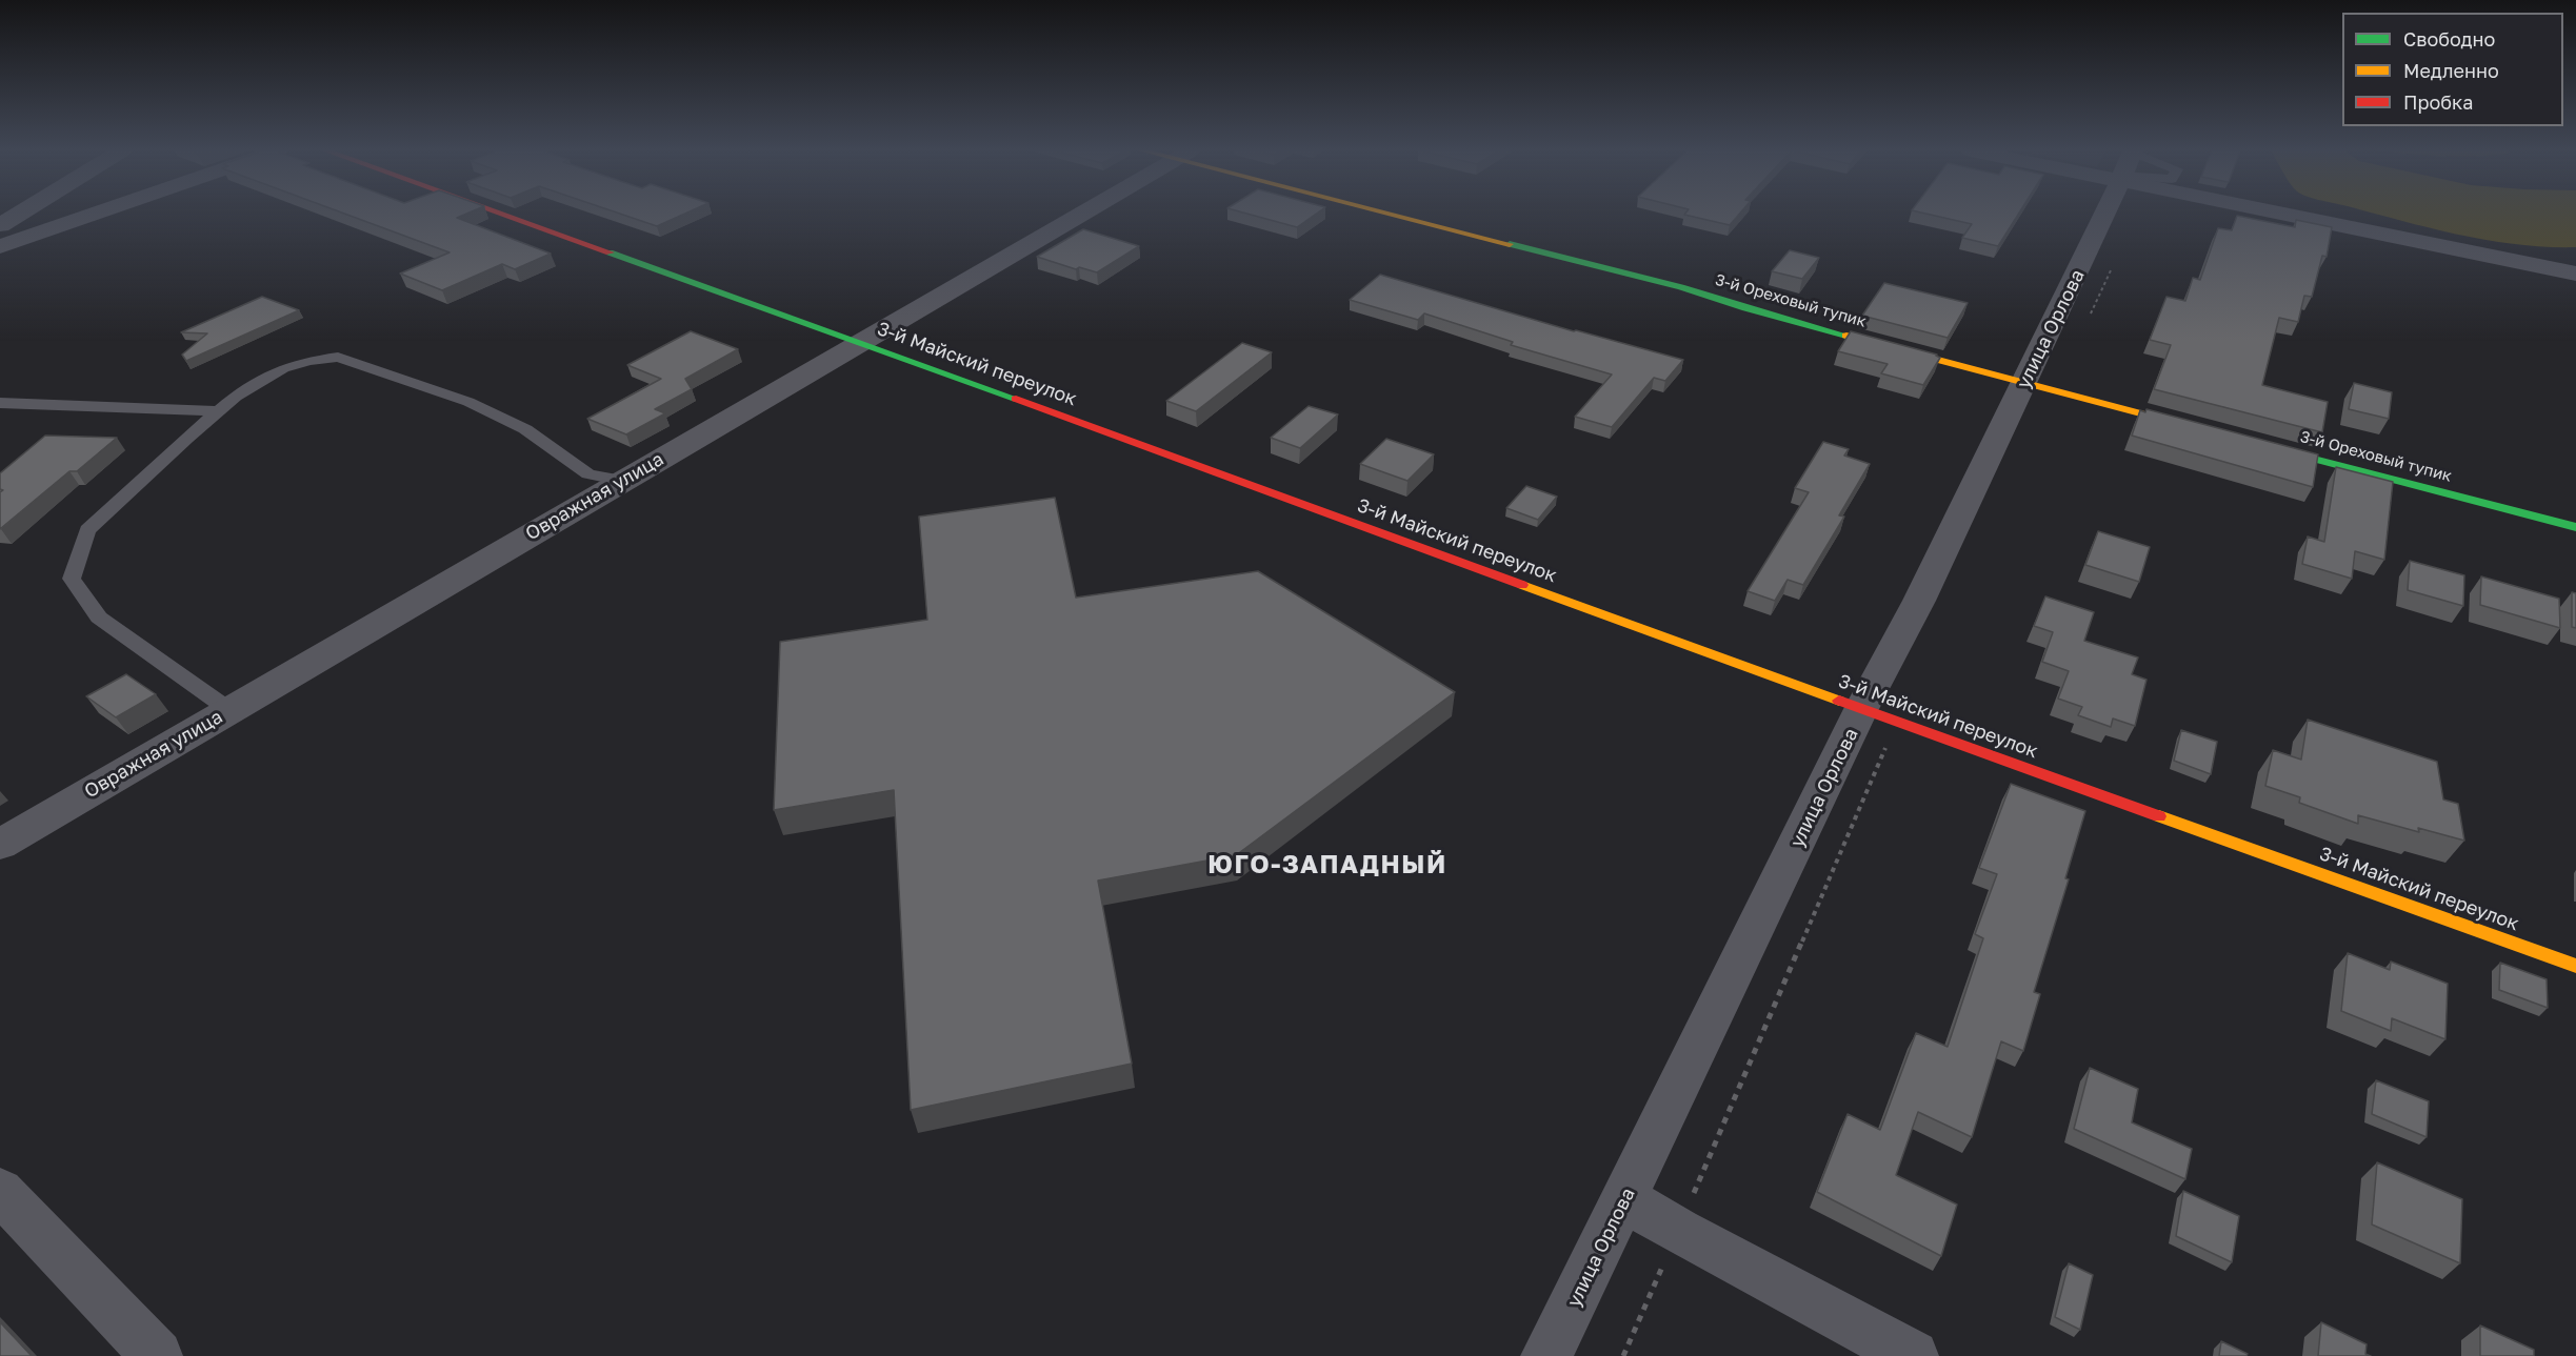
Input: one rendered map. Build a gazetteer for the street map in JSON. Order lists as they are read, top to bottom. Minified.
{"streets":{"street":["3-й Ореховый тупик","улица Орлова","3-й Майский переулок","Овражная улица"]},"crossings":[["3-й Ореховый тупик","улица Орлова"],["улица Орлова","3-й Майский переулок"],["3-й Майский переулок","Овражная улица"]],"districts":["ЮГО-ЗАПАДНЫЙ"],"legend":["Свободно","Медленно","Пробка"]}
